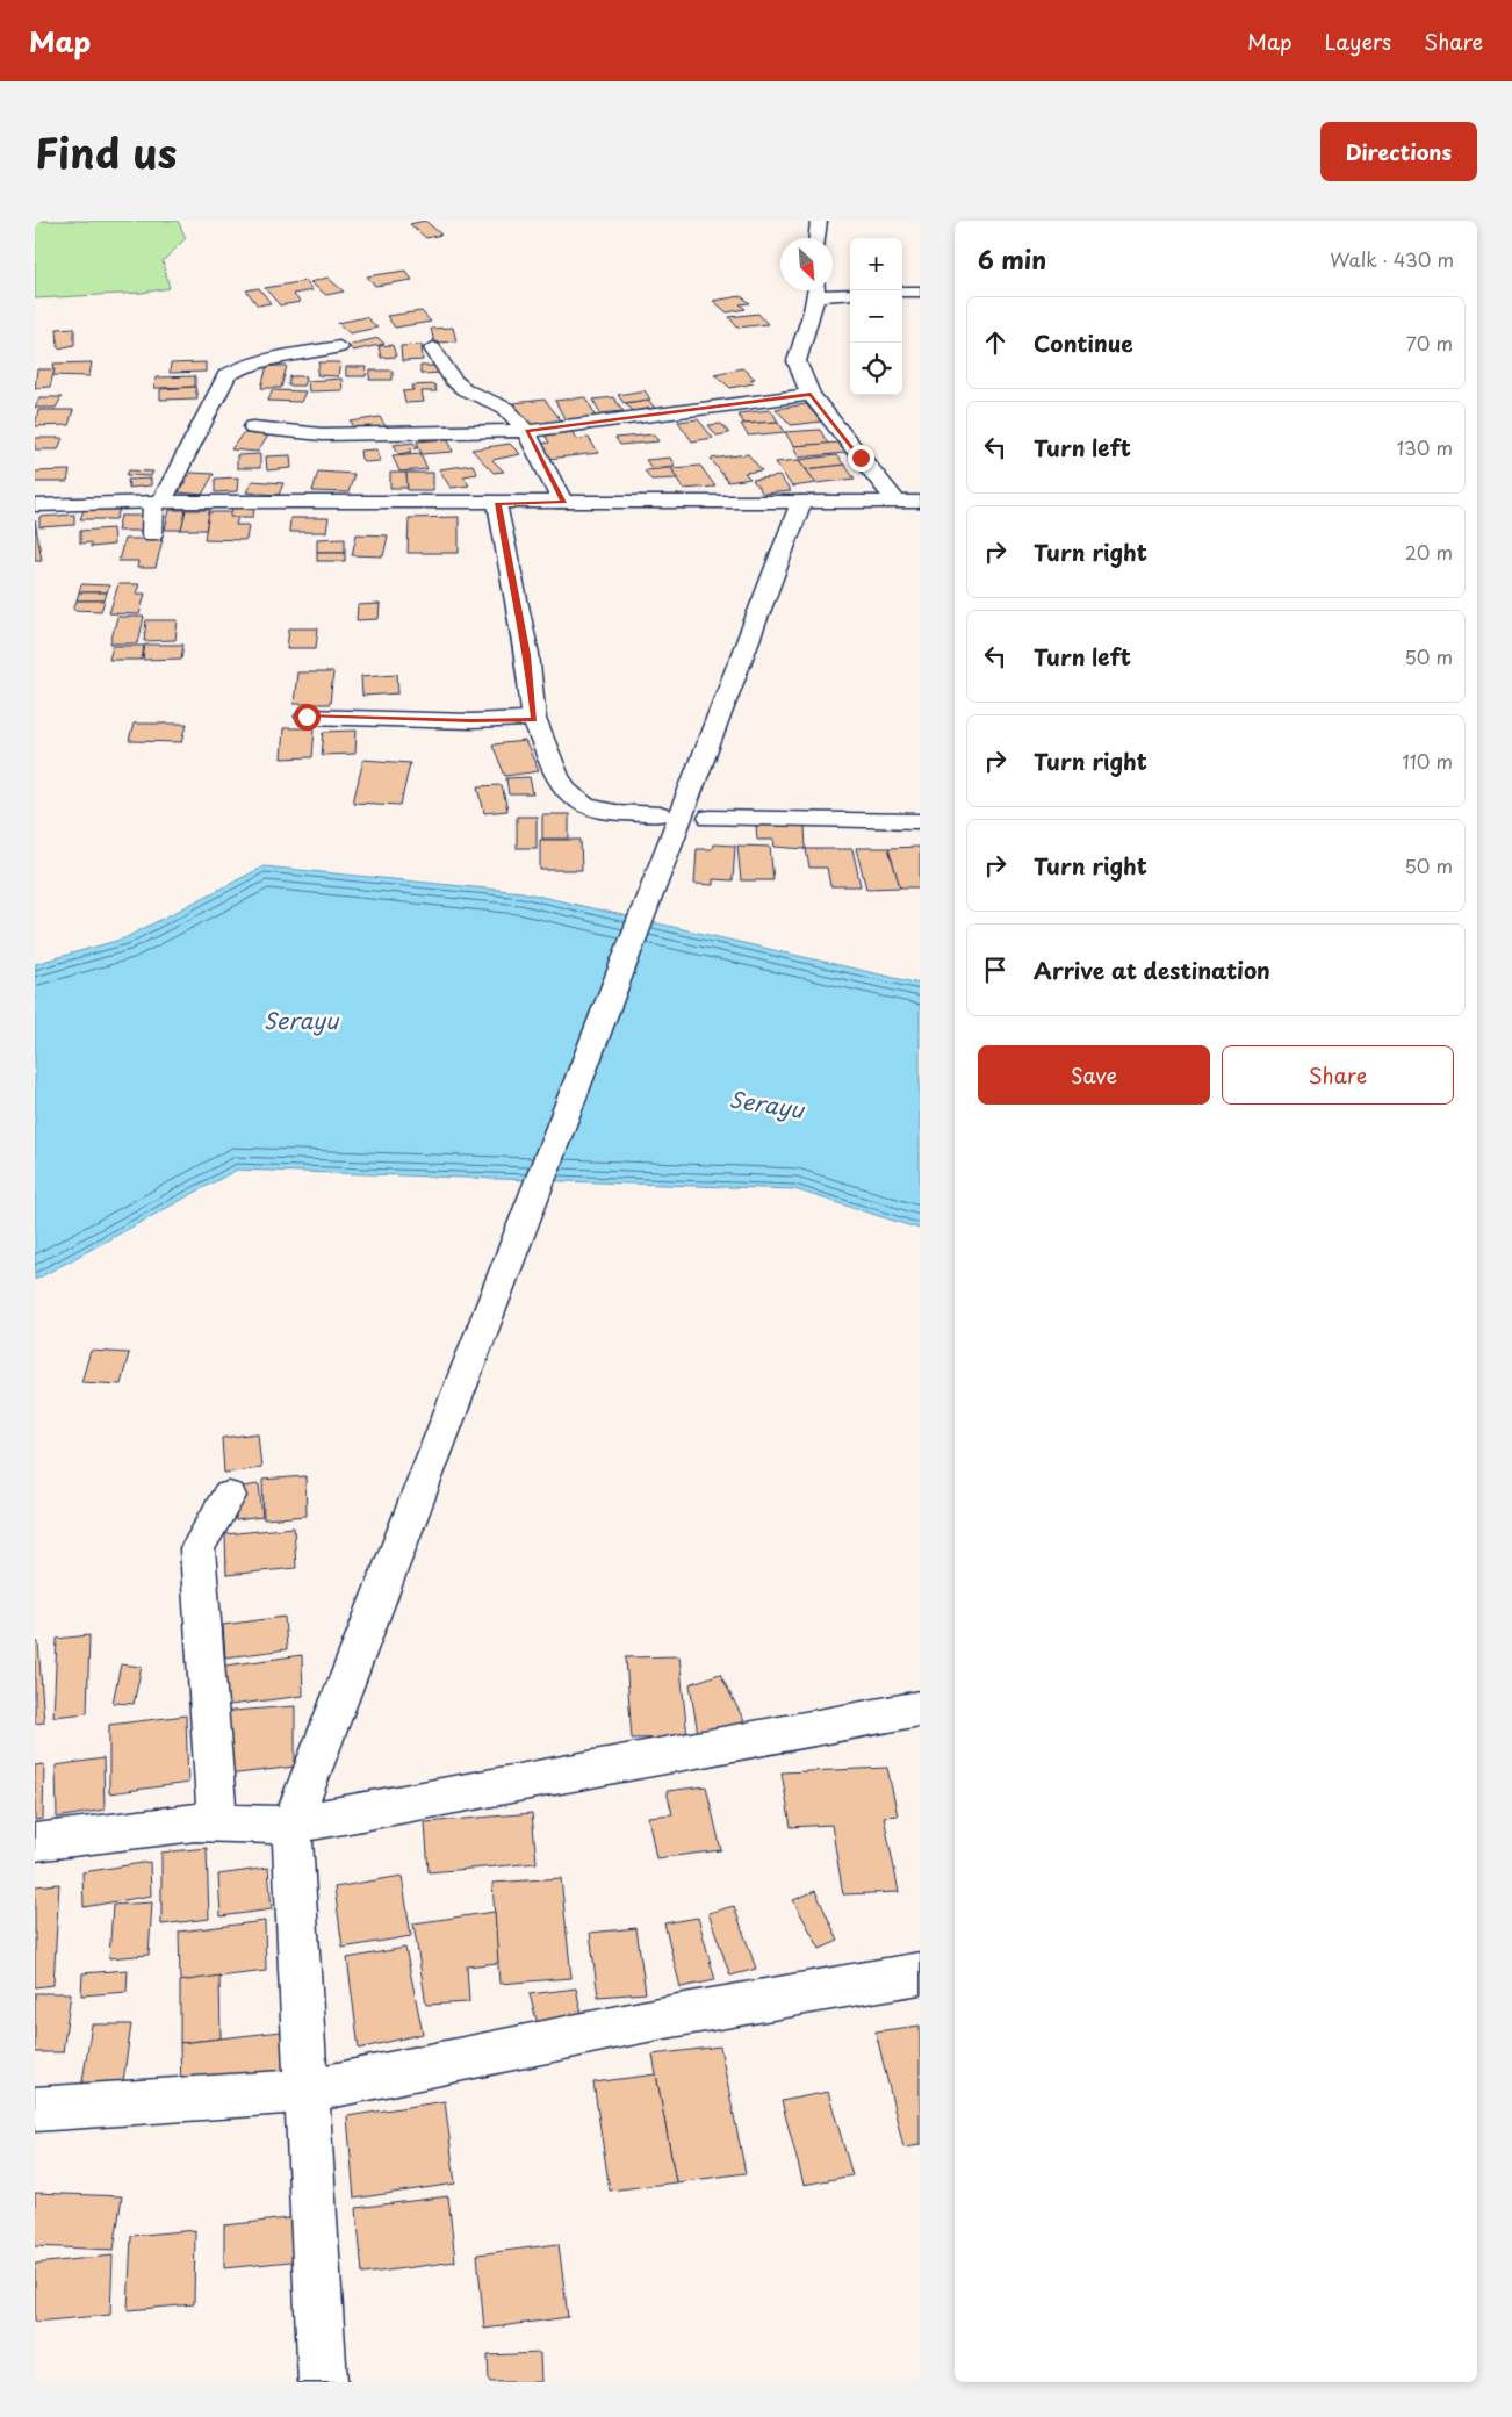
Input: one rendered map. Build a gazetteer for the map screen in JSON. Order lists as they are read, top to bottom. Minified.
{"water":["Serayu"],"north":"bottom right","page":{"header":"Map","nav":["Map","Layers","Share"],"title":"Find us","buttons":["Directions",["Save","Share"]],"heading":["6 min","Walk · 430 m"],"map_buttons":["+","−"],"list":[["Continue","70 m"],["Turn left","130 m"],["Turn right","20 m"],["Turn left","50 m"],["Turn right","110 m"],["Turn right","50 m"],"Arrive at destination"]}}
